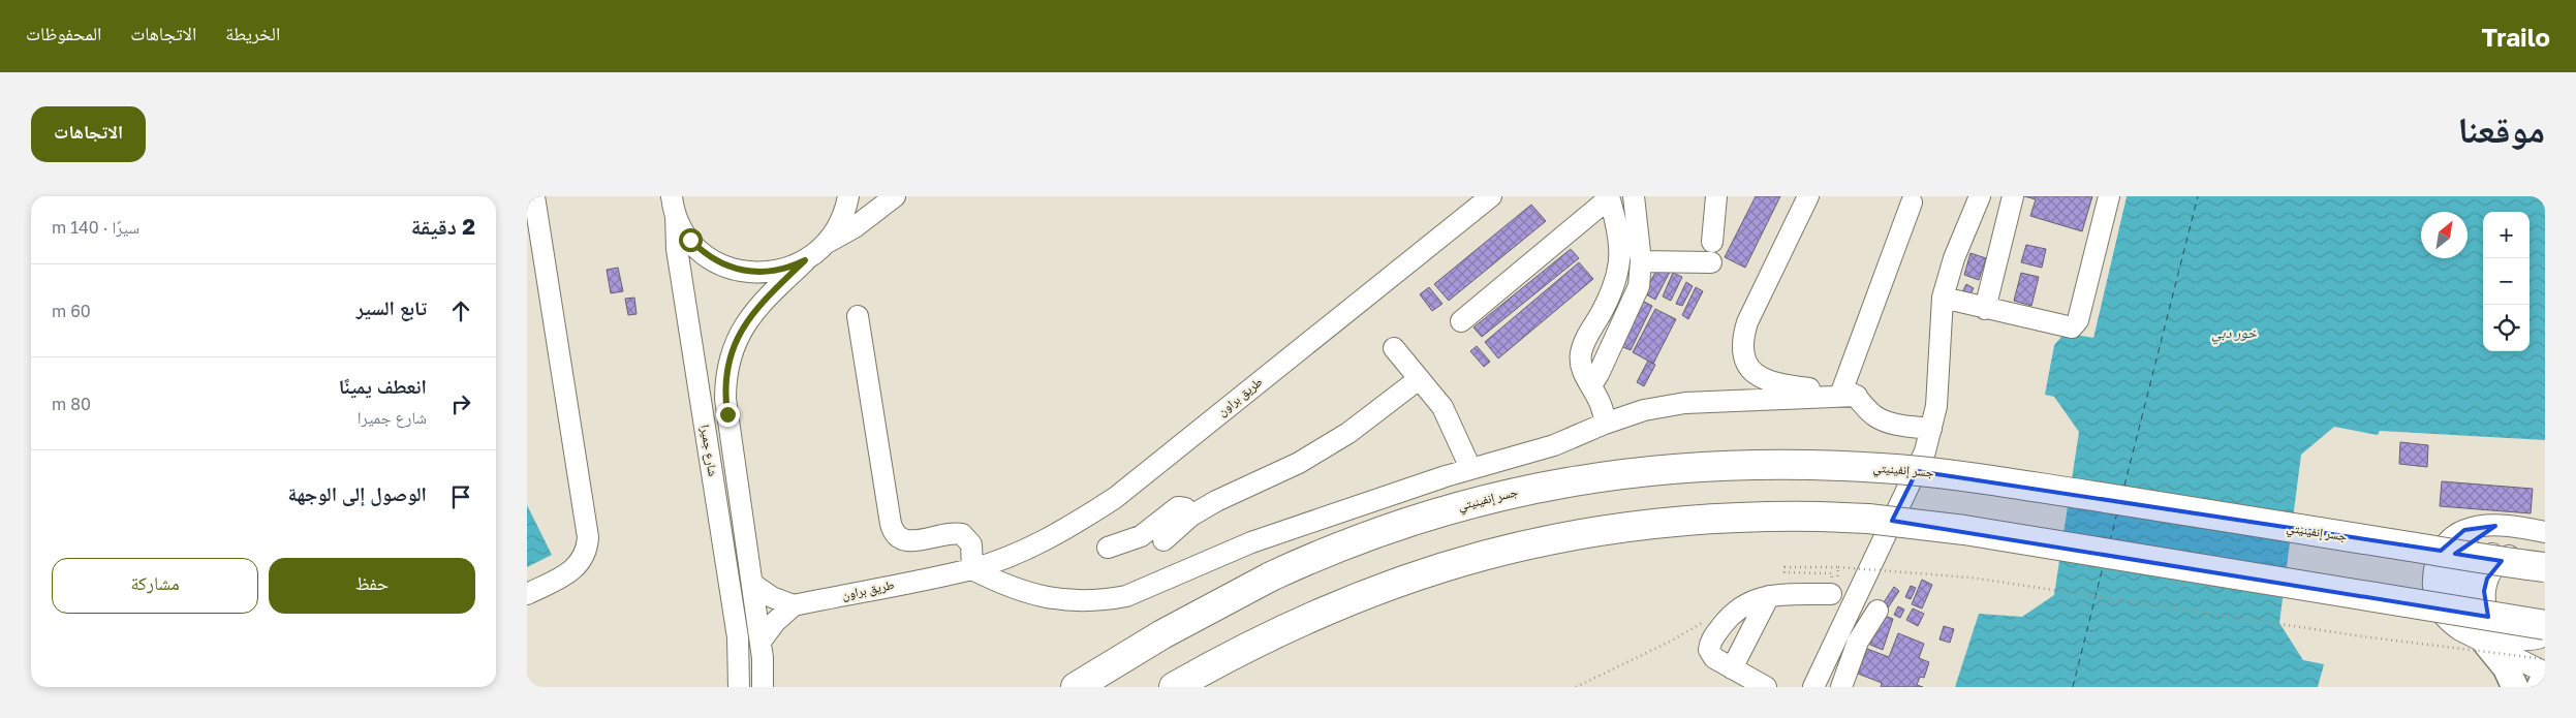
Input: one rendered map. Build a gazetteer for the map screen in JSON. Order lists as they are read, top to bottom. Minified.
{"streets":{"highway":["جسر إنفينيتي"],"street":["طريق براون","شارع جميرا"]},"water":["خور دبي"],"north":"top right","page":{"header":"Trailo","nav":["الخريطة","الاتجاهات","المحفوظات"],"title":"موقعنا","buttons":["الاتجاهات",["حفظ","مشاركة"]],"heading":["2 دقيقة","سيرًا · 140 m"],"map_buttons":["+","−"],"list":[["تابع السير","60 m"],["انعطف يمينًا","شارع جميرا","80 m"],"الوصول إلى الوجهة"]}}
